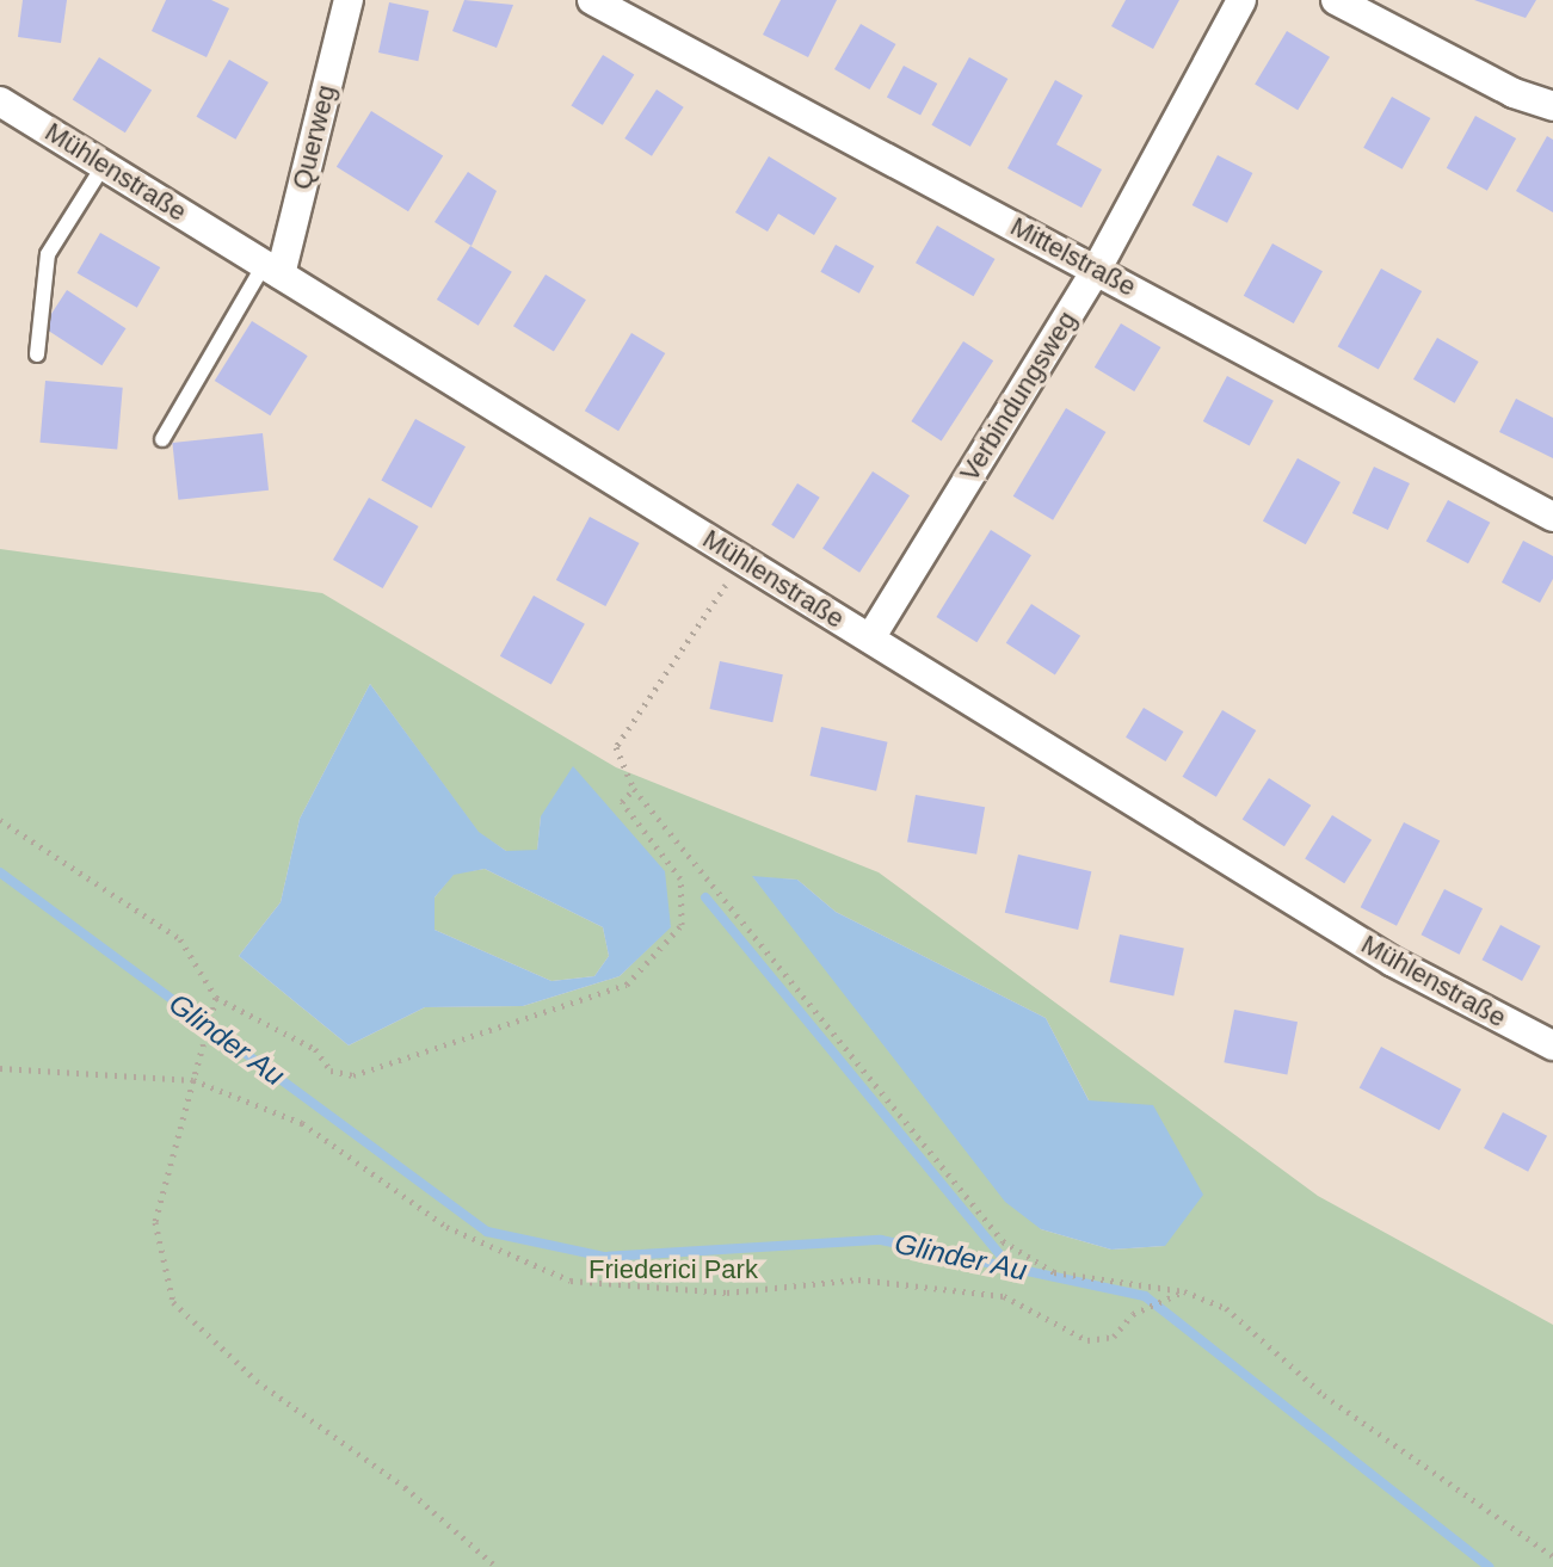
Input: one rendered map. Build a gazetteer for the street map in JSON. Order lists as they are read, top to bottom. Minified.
{"streets":{"street":["Querweg","Mühlenstraße","Mittelstraße","Verbindungsweg"]},"crossings":[["Querweg","Mühlenstraße"],["Mühlenstraße","Verbindungsweg"],["Mittelstraße","Verbindungsweg"]],"water":["Glinder Au"],"parks":["Friederici Park"]}
